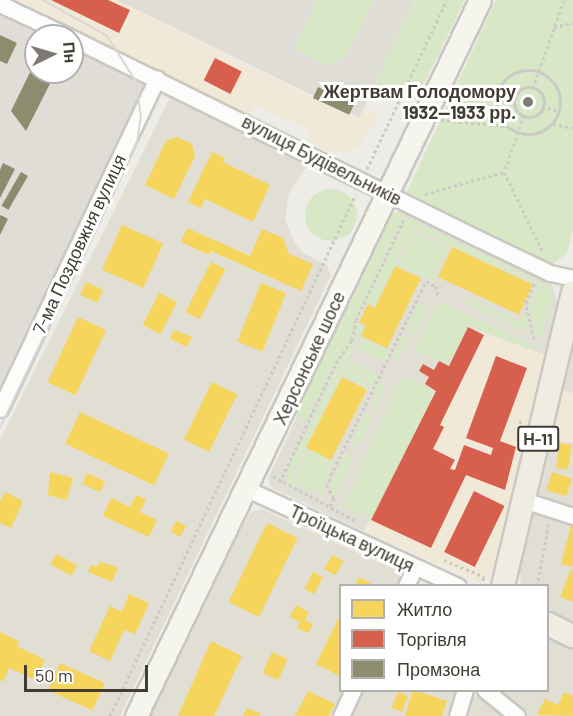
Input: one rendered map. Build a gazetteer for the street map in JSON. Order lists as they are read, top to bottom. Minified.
{"streets":{"main road":["Херсонське шосе","Н-11"],"street":["вулиця Будівельників","7-ма Поздовжня вулиця","Троїцька вулиця"]},"crossings":[["вулиця Будівельників","7-ма Поздовжня вулиця"],["вулиця Будівельників","Херсонське шосе"],["Херсонське шосе","Троїцька вулиця"]],"places":["Жертвам Голодомору 1932—1933 рр."],"legend":["Житло","Торгівля","Промзона"],"scale_bar":"50 m","north":"right"}
